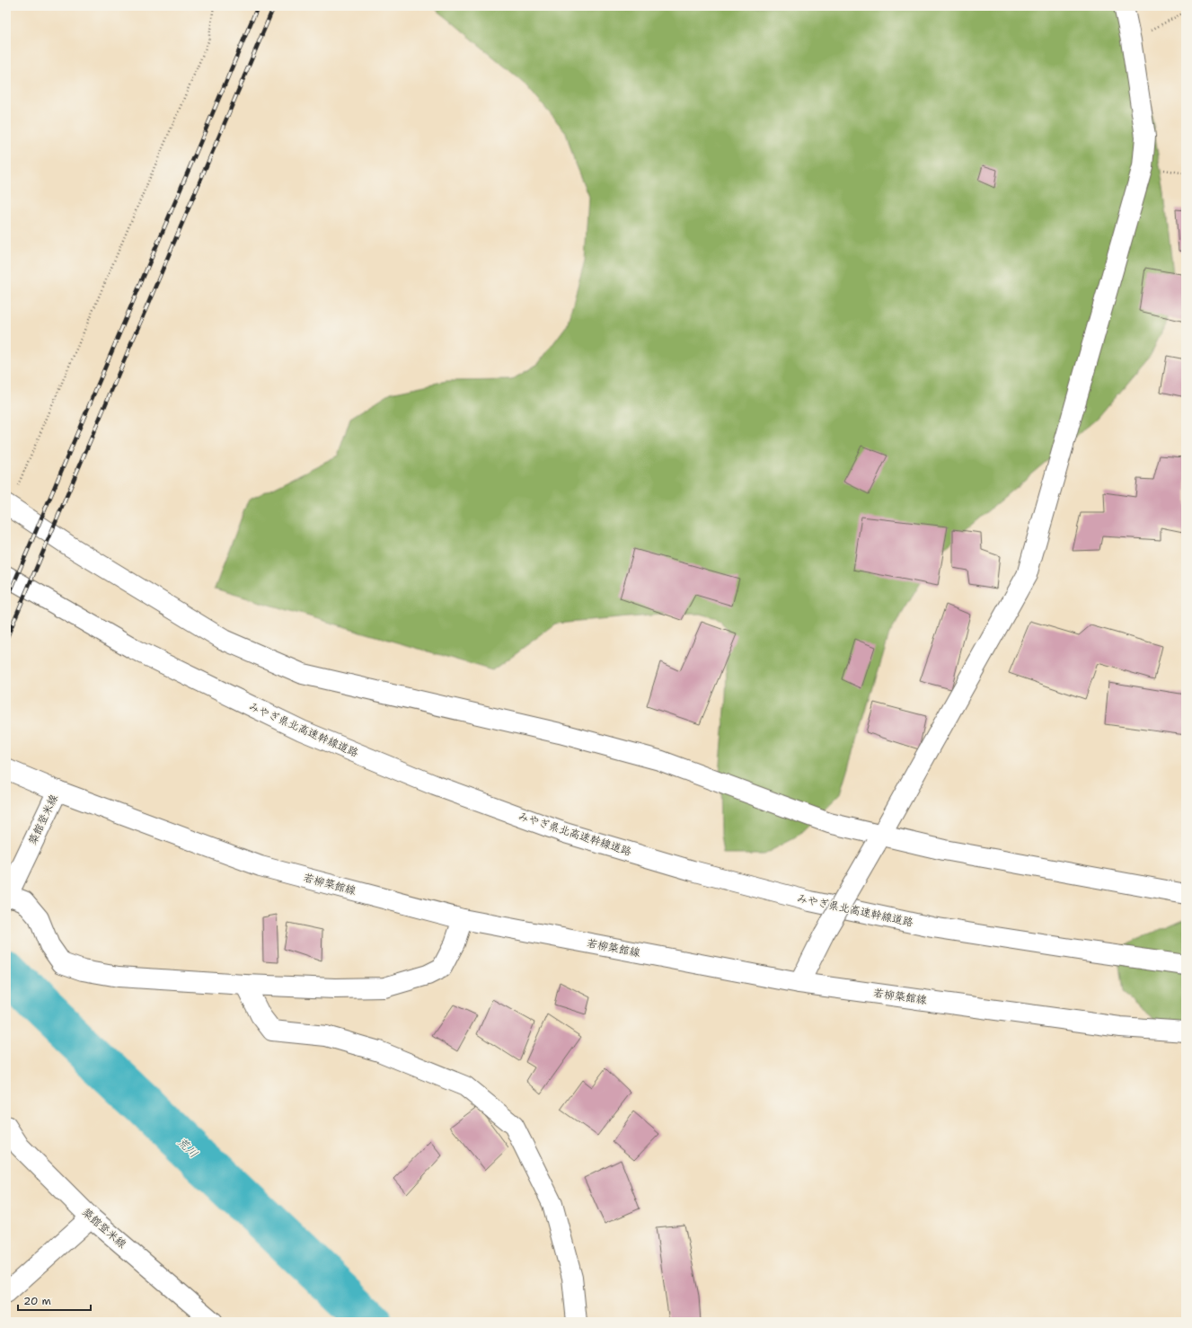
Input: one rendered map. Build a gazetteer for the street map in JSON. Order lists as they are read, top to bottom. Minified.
{"streets":{"street":["みやぎ県北高速幹線道路","築館登米線","若柳築館線"]},"crossings":[["築館登米線","若柳築館線"]],"water":["荒川"],"scale_bar":"20 m"}
